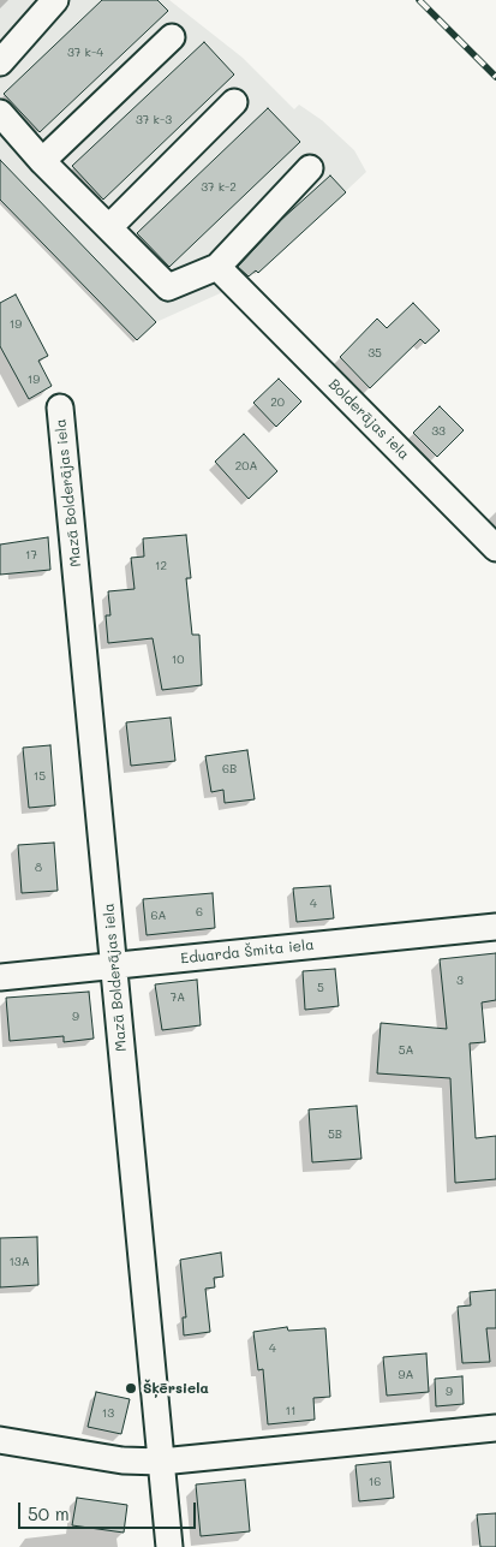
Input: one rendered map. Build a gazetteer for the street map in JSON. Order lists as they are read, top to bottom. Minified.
{"streets":{"street":["Bolderājas iela","Mazā Bolderājas iela","Eduarda Šmita iela"]},"crossings":[["Mazā Bolderājas iela","Eduarda Šmita iela"]],"places":["Šķērsiela"],"house_numbers":["37 k-4","37 k-3","37 k-2","19","35","19","20","33","20A","17","12","10","6B","15","8","4","6","6A","3","5","7A","9","5A","5B","13A","4","9A","9","11","13","16"],"scale_bar":"50 m"}
